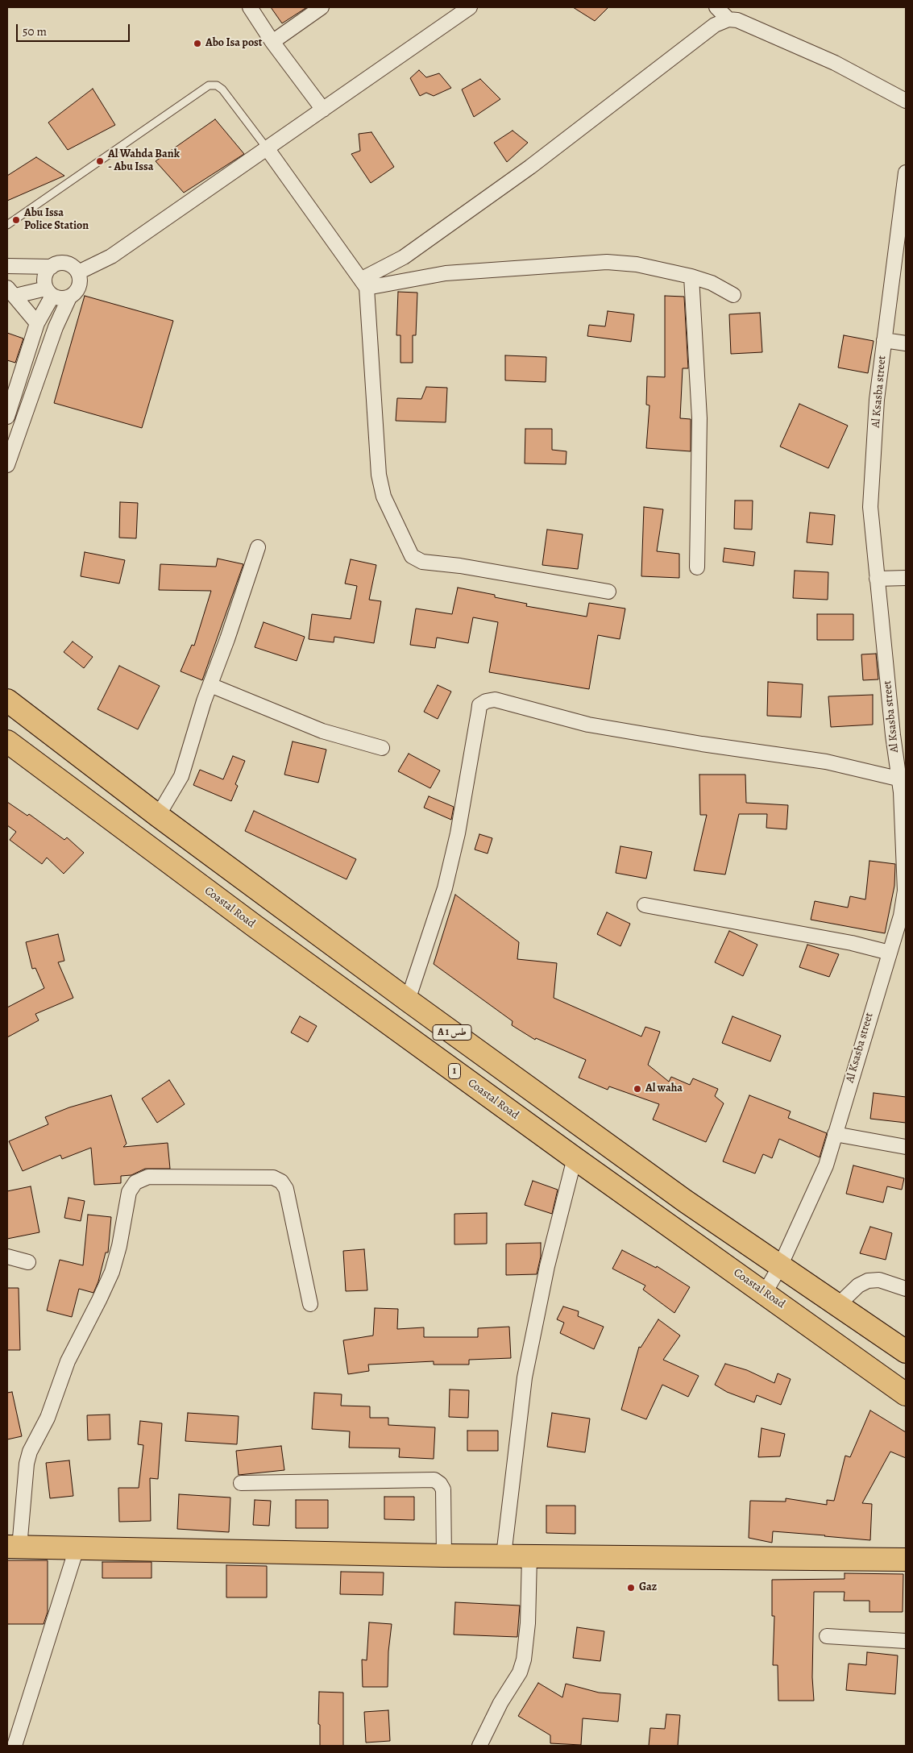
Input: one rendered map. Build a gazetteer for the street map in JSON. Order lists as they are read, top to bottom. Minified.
{"streets":{"main road":["Coastal Road","A 1 طس","1"],"street":["Al Ksasba street"]},"crossings":[["Al Ksasba street","Coastal Road"],["Al Ksasba street","A 1 طس"]],"places":["Abo Isa post","Al Wahda Bank - Abu Issa","Abu Issa Police Station","Al waha","Gaz"],"scale_bar":"50 m"}
